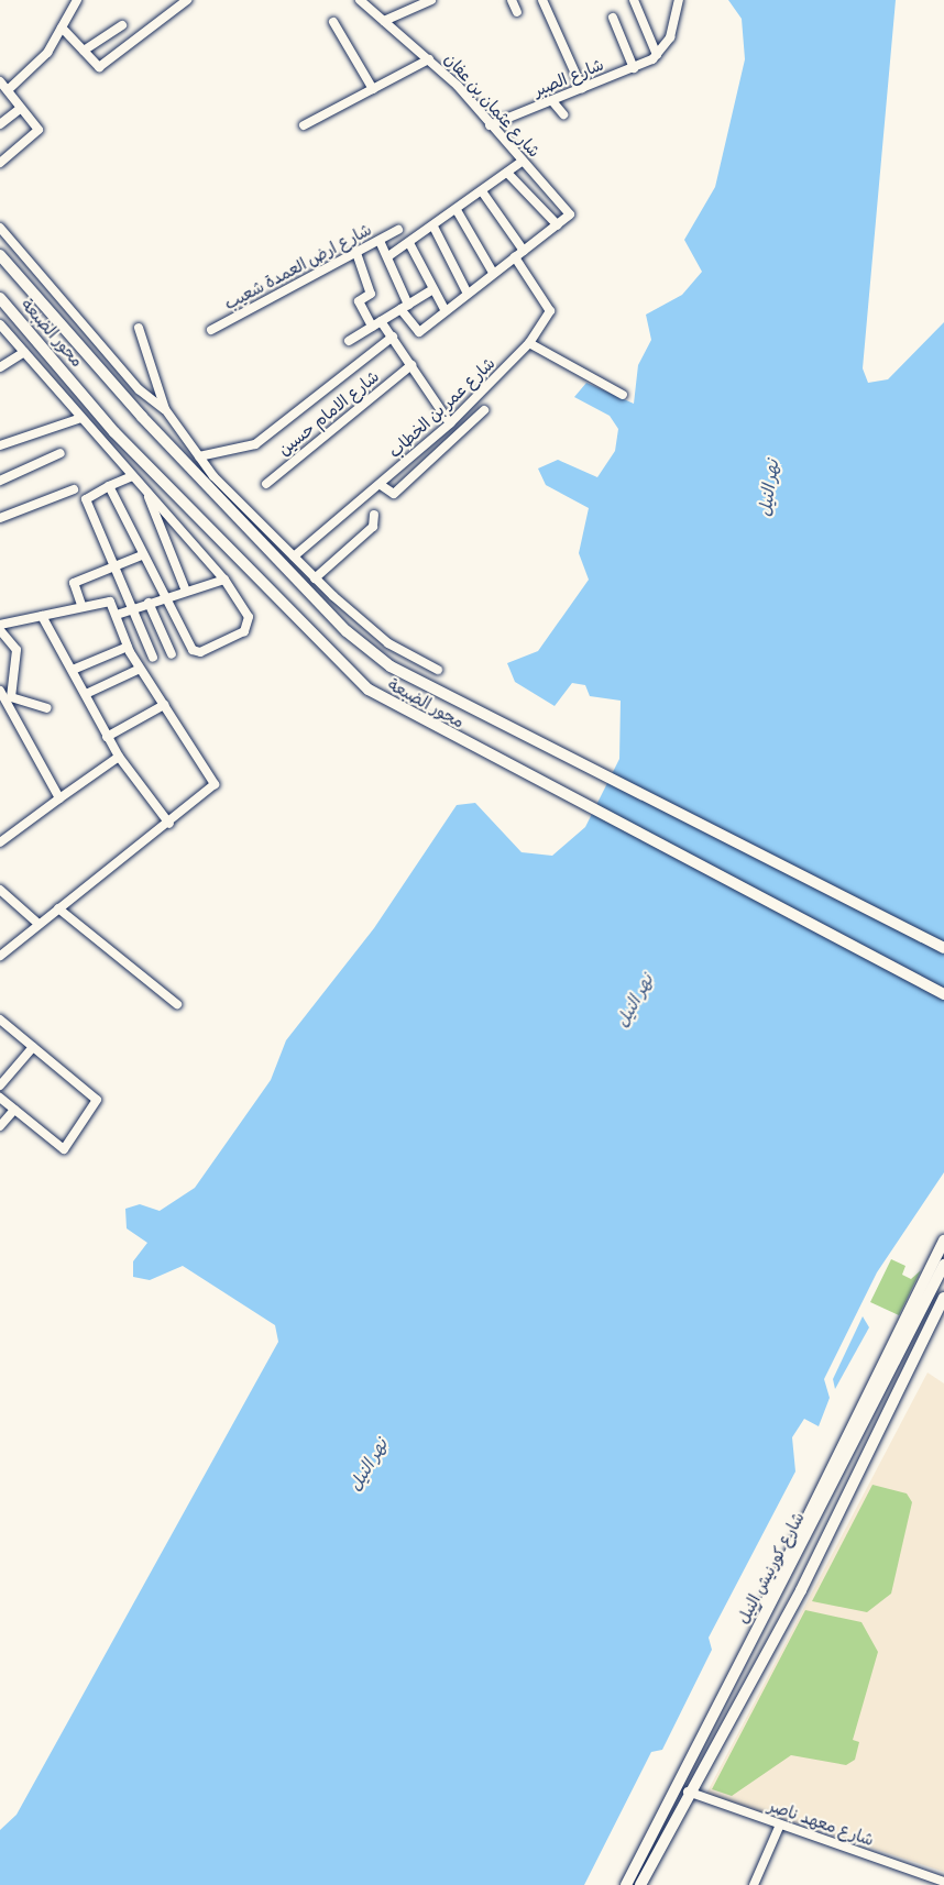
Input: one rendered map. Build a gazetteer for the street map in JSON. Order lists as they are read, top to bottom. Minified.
{"streets":{"highway":["محور الضبعة","شارع كورنيش النيل"],"street":["شارع الصبر","شارع عثمان بن عفان","شارع ارض العمدة شعيب","شارع عمر بن الخطاب","شارع الامام حسين","شارع معهد ناصر"]},"crossings":[["شارع الصبر","شارع عثمان بن عفان"],["شارع كورنيش النيل","شارع معهد ناصر"]],"water":["نهر النيل"]}
